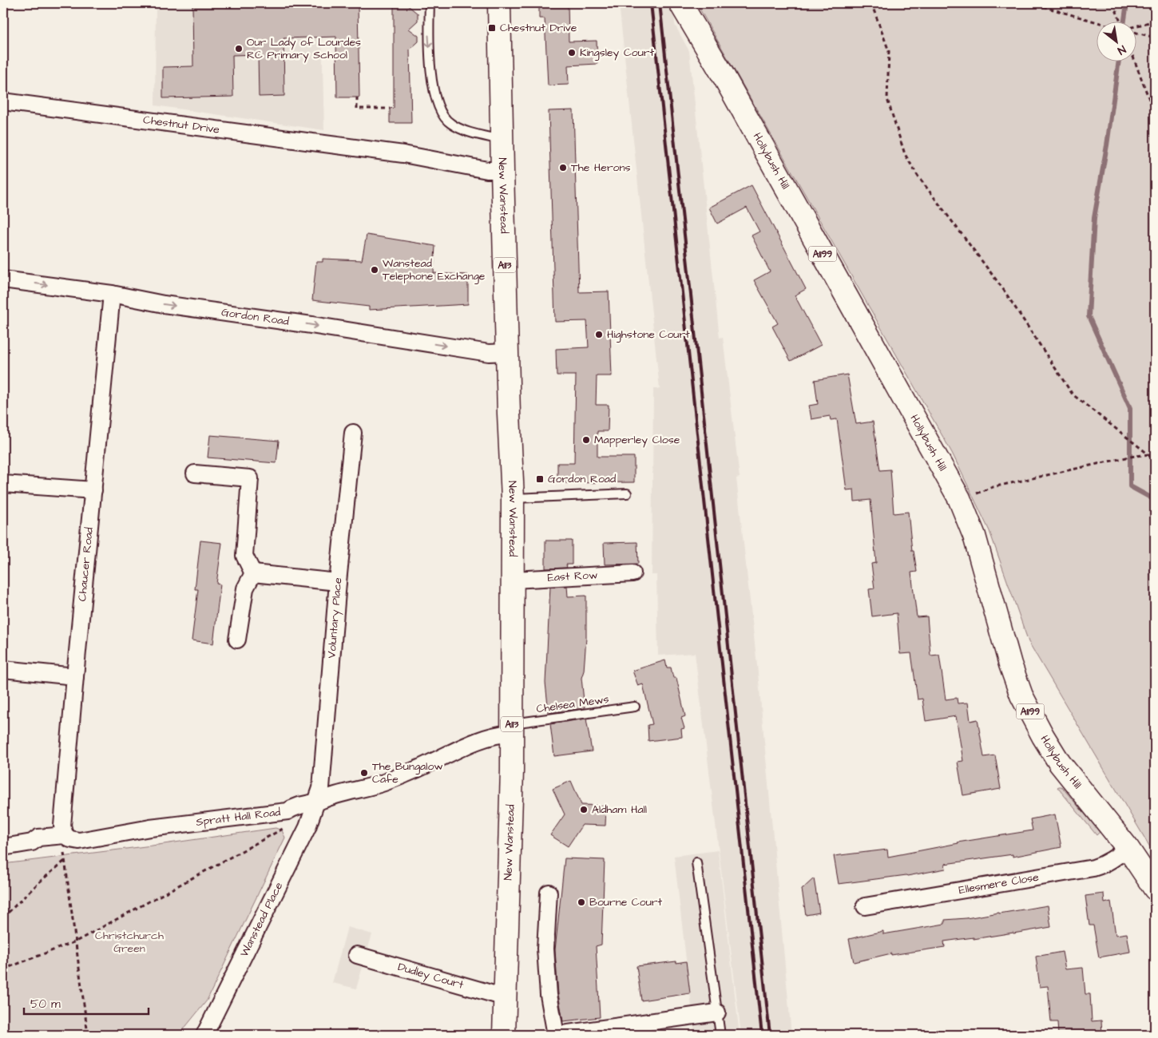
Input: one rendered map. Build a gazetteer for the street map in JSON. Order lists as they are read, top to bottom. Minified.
{"streets":{"main road":["Hollybush Hill","New Wanstead","A1199","A113"],"street":["Chestnut Drive","Gordon Road","Chaucer Road","East Row","Voluntary Place","Spratt Hall Road","Ellesmere Close","Wanstead Place","Dudley Court"],"lane":["Chelsea Mews"]},"crossings":[["Chestnut Drive","New Wanstead"],["Hollybush Hill","Ellesmere Close"],["New Wanstead","Gordon Road"],["New Wanstead","East Row"],["New Wanstead","Chelsea Mews"],["New Wanstead","Spratt Hall Road"],["New Wanstead","Dudley Court"],["Gordon Road","Chaucer Road"],["Chaucer Road","Spratt Hall Road"],["Voluntary Place","Spratt Hall Road"],["Voluntary Place","Wanstead Place"],["Chelsea Mews","Spratt Hall Road"],["Spratt Hall Road","Wanstead Place"]],"one_way":["Gordon Road"],"parks":["Christchurch Green"],"places":{"transit":["Chestnut Drive","Gordon Road"],"other":["Our Lady of Lourdes RC Primary School","Kingsley Court","The Herons","Wanstead Telephone Exchange","Highstone Court","Mapperley Close","The Bungalow Cafe","Aldham Hall","Bourne Court"]},"scale_bar":"50 m","north":"bottom right"}
